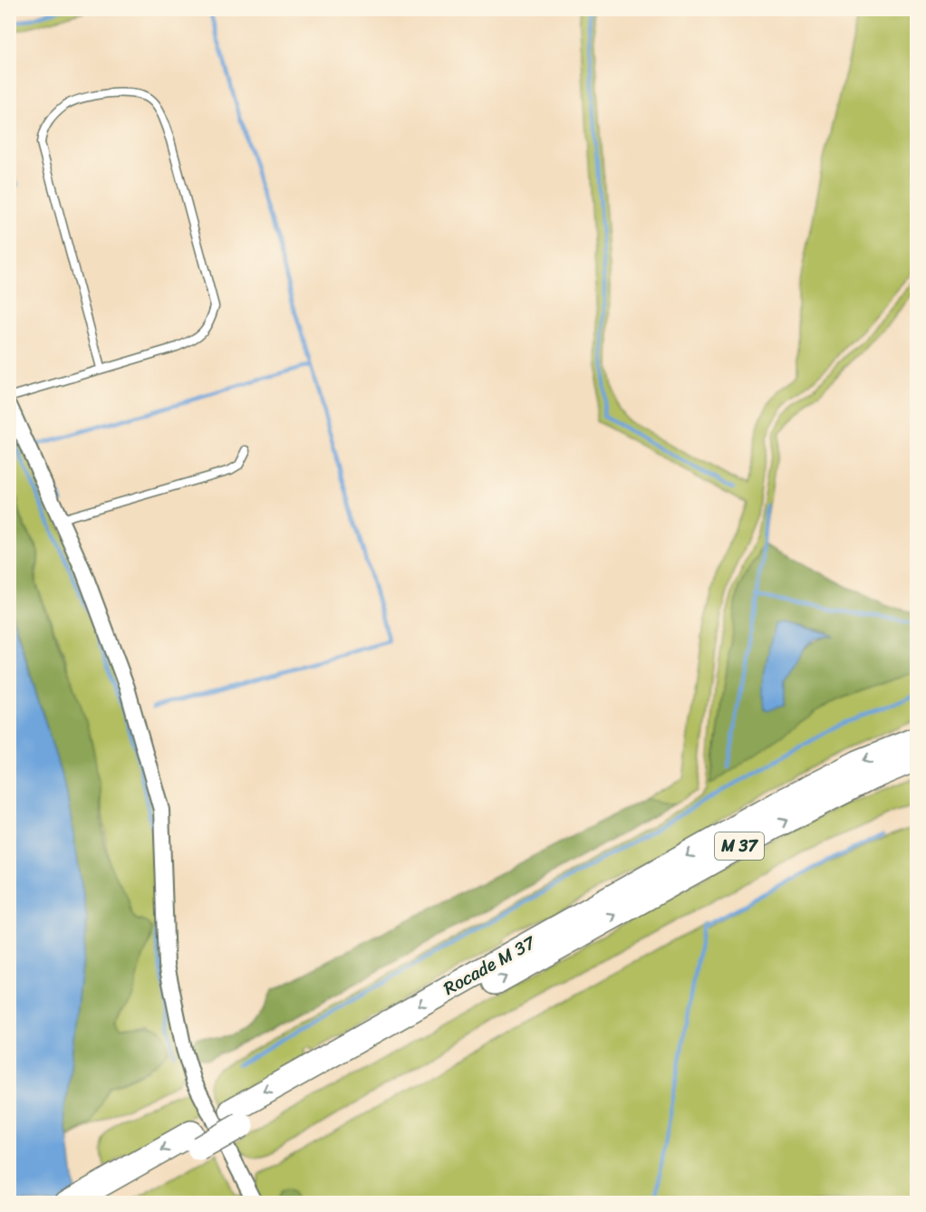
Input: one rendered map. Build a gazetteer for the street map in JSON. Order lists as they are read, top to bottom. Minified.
{"streets":{"highway":["M 37","Rocade M 37"]}}
